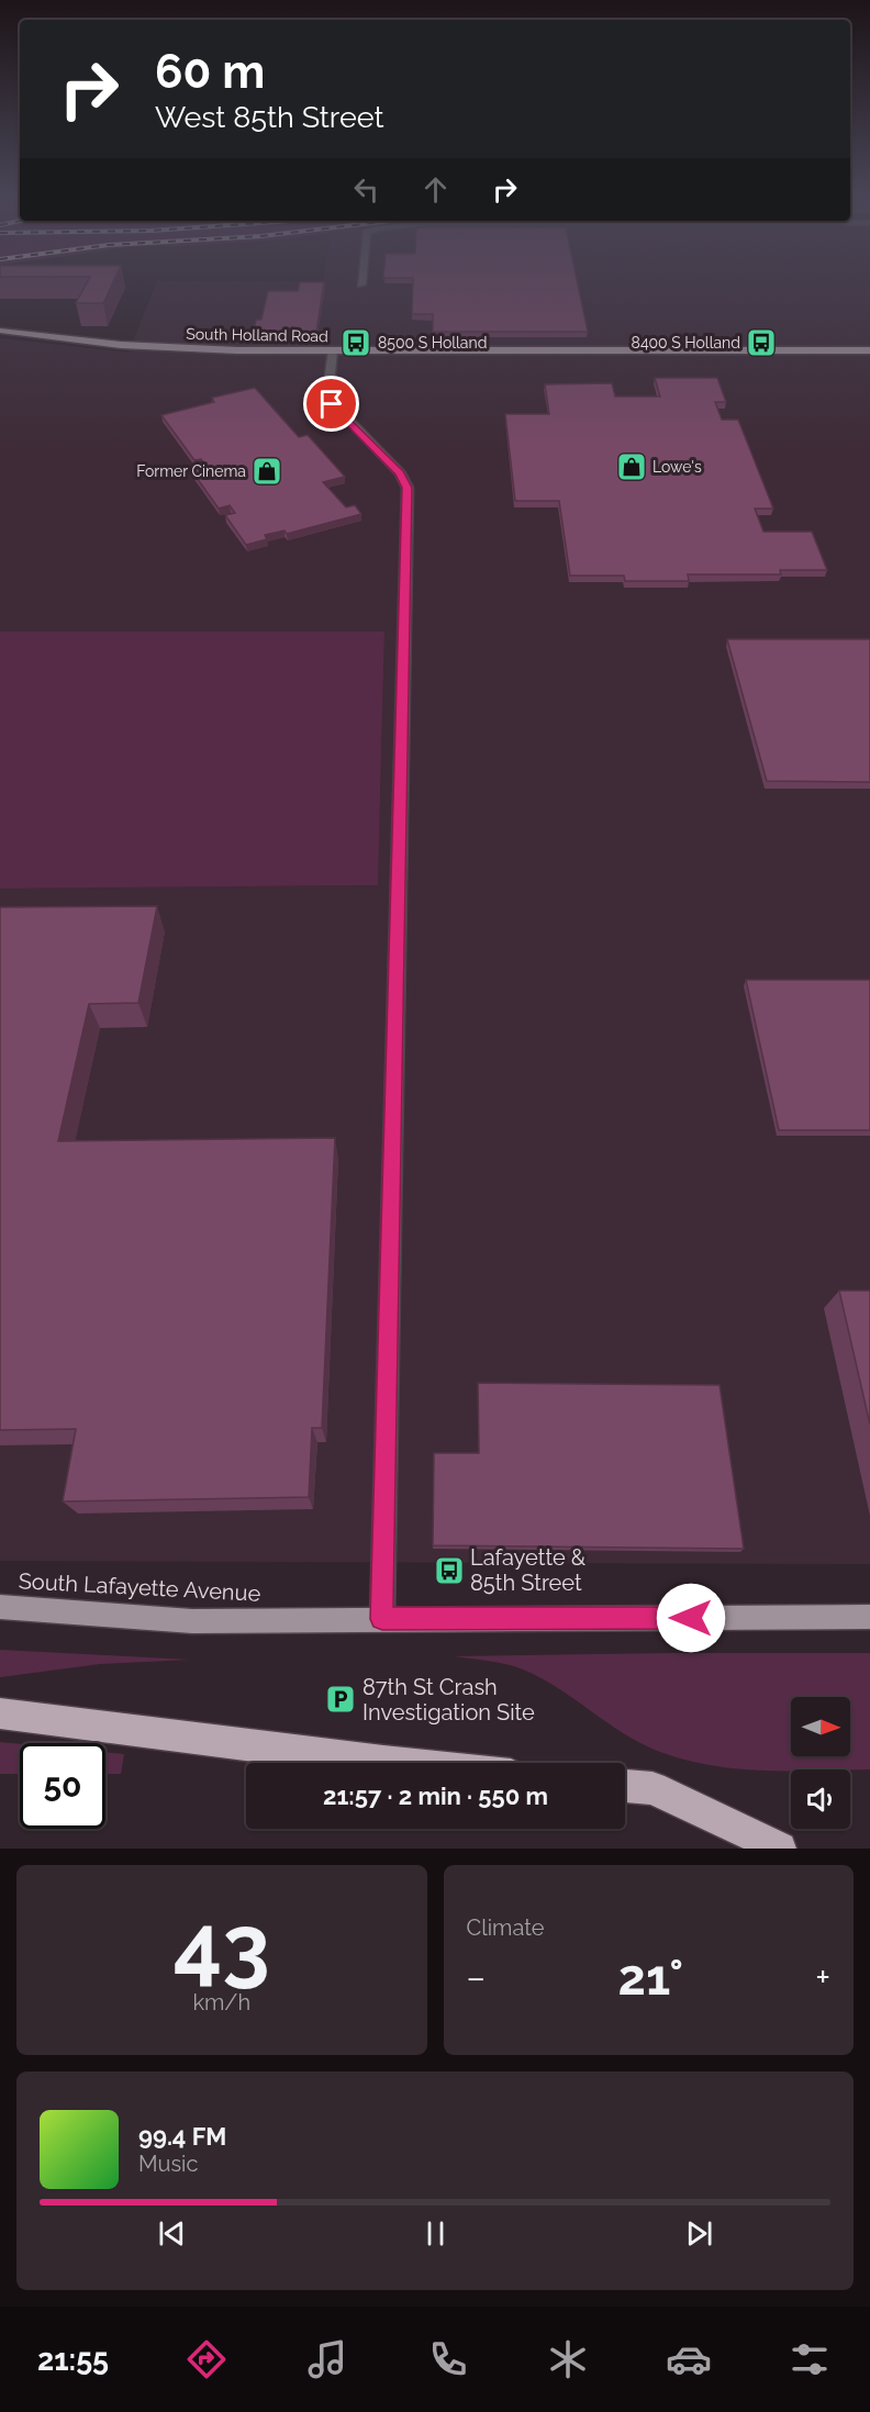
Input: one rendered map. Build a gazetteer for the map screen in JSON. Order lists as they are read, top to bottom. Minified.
{"streets":{"main road":["South Holland Road","South Lafayette Avenue"]},"places":{"bus stop":["8500 S Holland","8400 S Holland","Lafayette & 85th Street"],"shop":["Lowe's","Former Cinema"],"parking":["87th St Crash Investigation Site"]},"north":"right","page":{"turn":["60 m","West 85th Street"],"limit":"50","trip":"21:57 · 2 min · 550 m","tile":[["43","km/h"],"Climate"],"heat":["−","21°","+"],"song":["99.4 FM","Music"],"tabs":"21:55"}}
